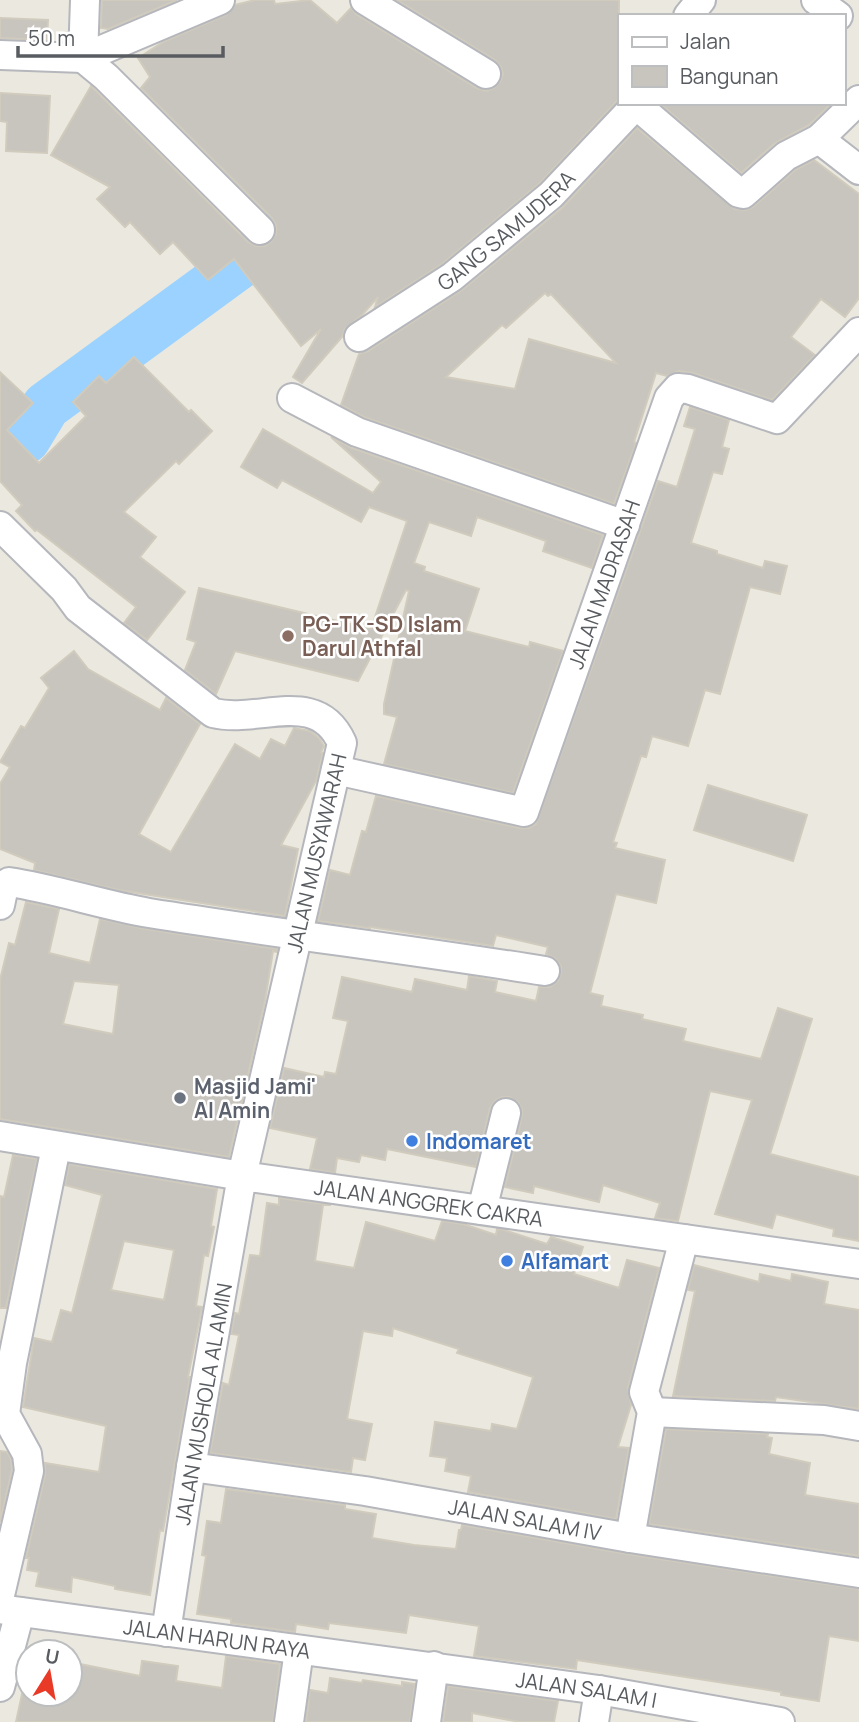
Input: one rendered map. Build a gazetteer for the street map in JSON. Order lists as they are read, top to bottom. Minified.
{"streets":{"street":["GANG SAMUDERA","JALAN MADRASAH","JALAN MUSYAWARAH","JALAN ANGGREK CAKRA","JALAN MUSHOLA AL AMIN","JALAN SALAM IV","JALAN HARUN RAYA","JALAN SALAM I"]},"crossings":[["JALAN MADRASAH","JALAN MUSYAWARAH"],["JALAN MUSYAWARAH","JALAN ANGGREK CAKRA"],["JALAN MUSYAWARAH","JALAN MUSHOLA AL AMIN"],["JALAN ANGGREK CAKRA","JALAN MUSHOLA AL AMIN"],["JALAN MUSHOLA AL AMIN","JALAN SALAM IV"],["JALAN MUSHOLA AL AMIN","JALAN HARUN RAYA"],["JALAN HARUN RAYA","JALAN SALAM I"]],"places":["PG-TK-SD Islam Darul Athfal","Masjid Jami' Al Amin","Indomaret","Alfamart"],"legend":["Jalan","Bangunan"],"scale_bar":"50 m","north":"top"}
